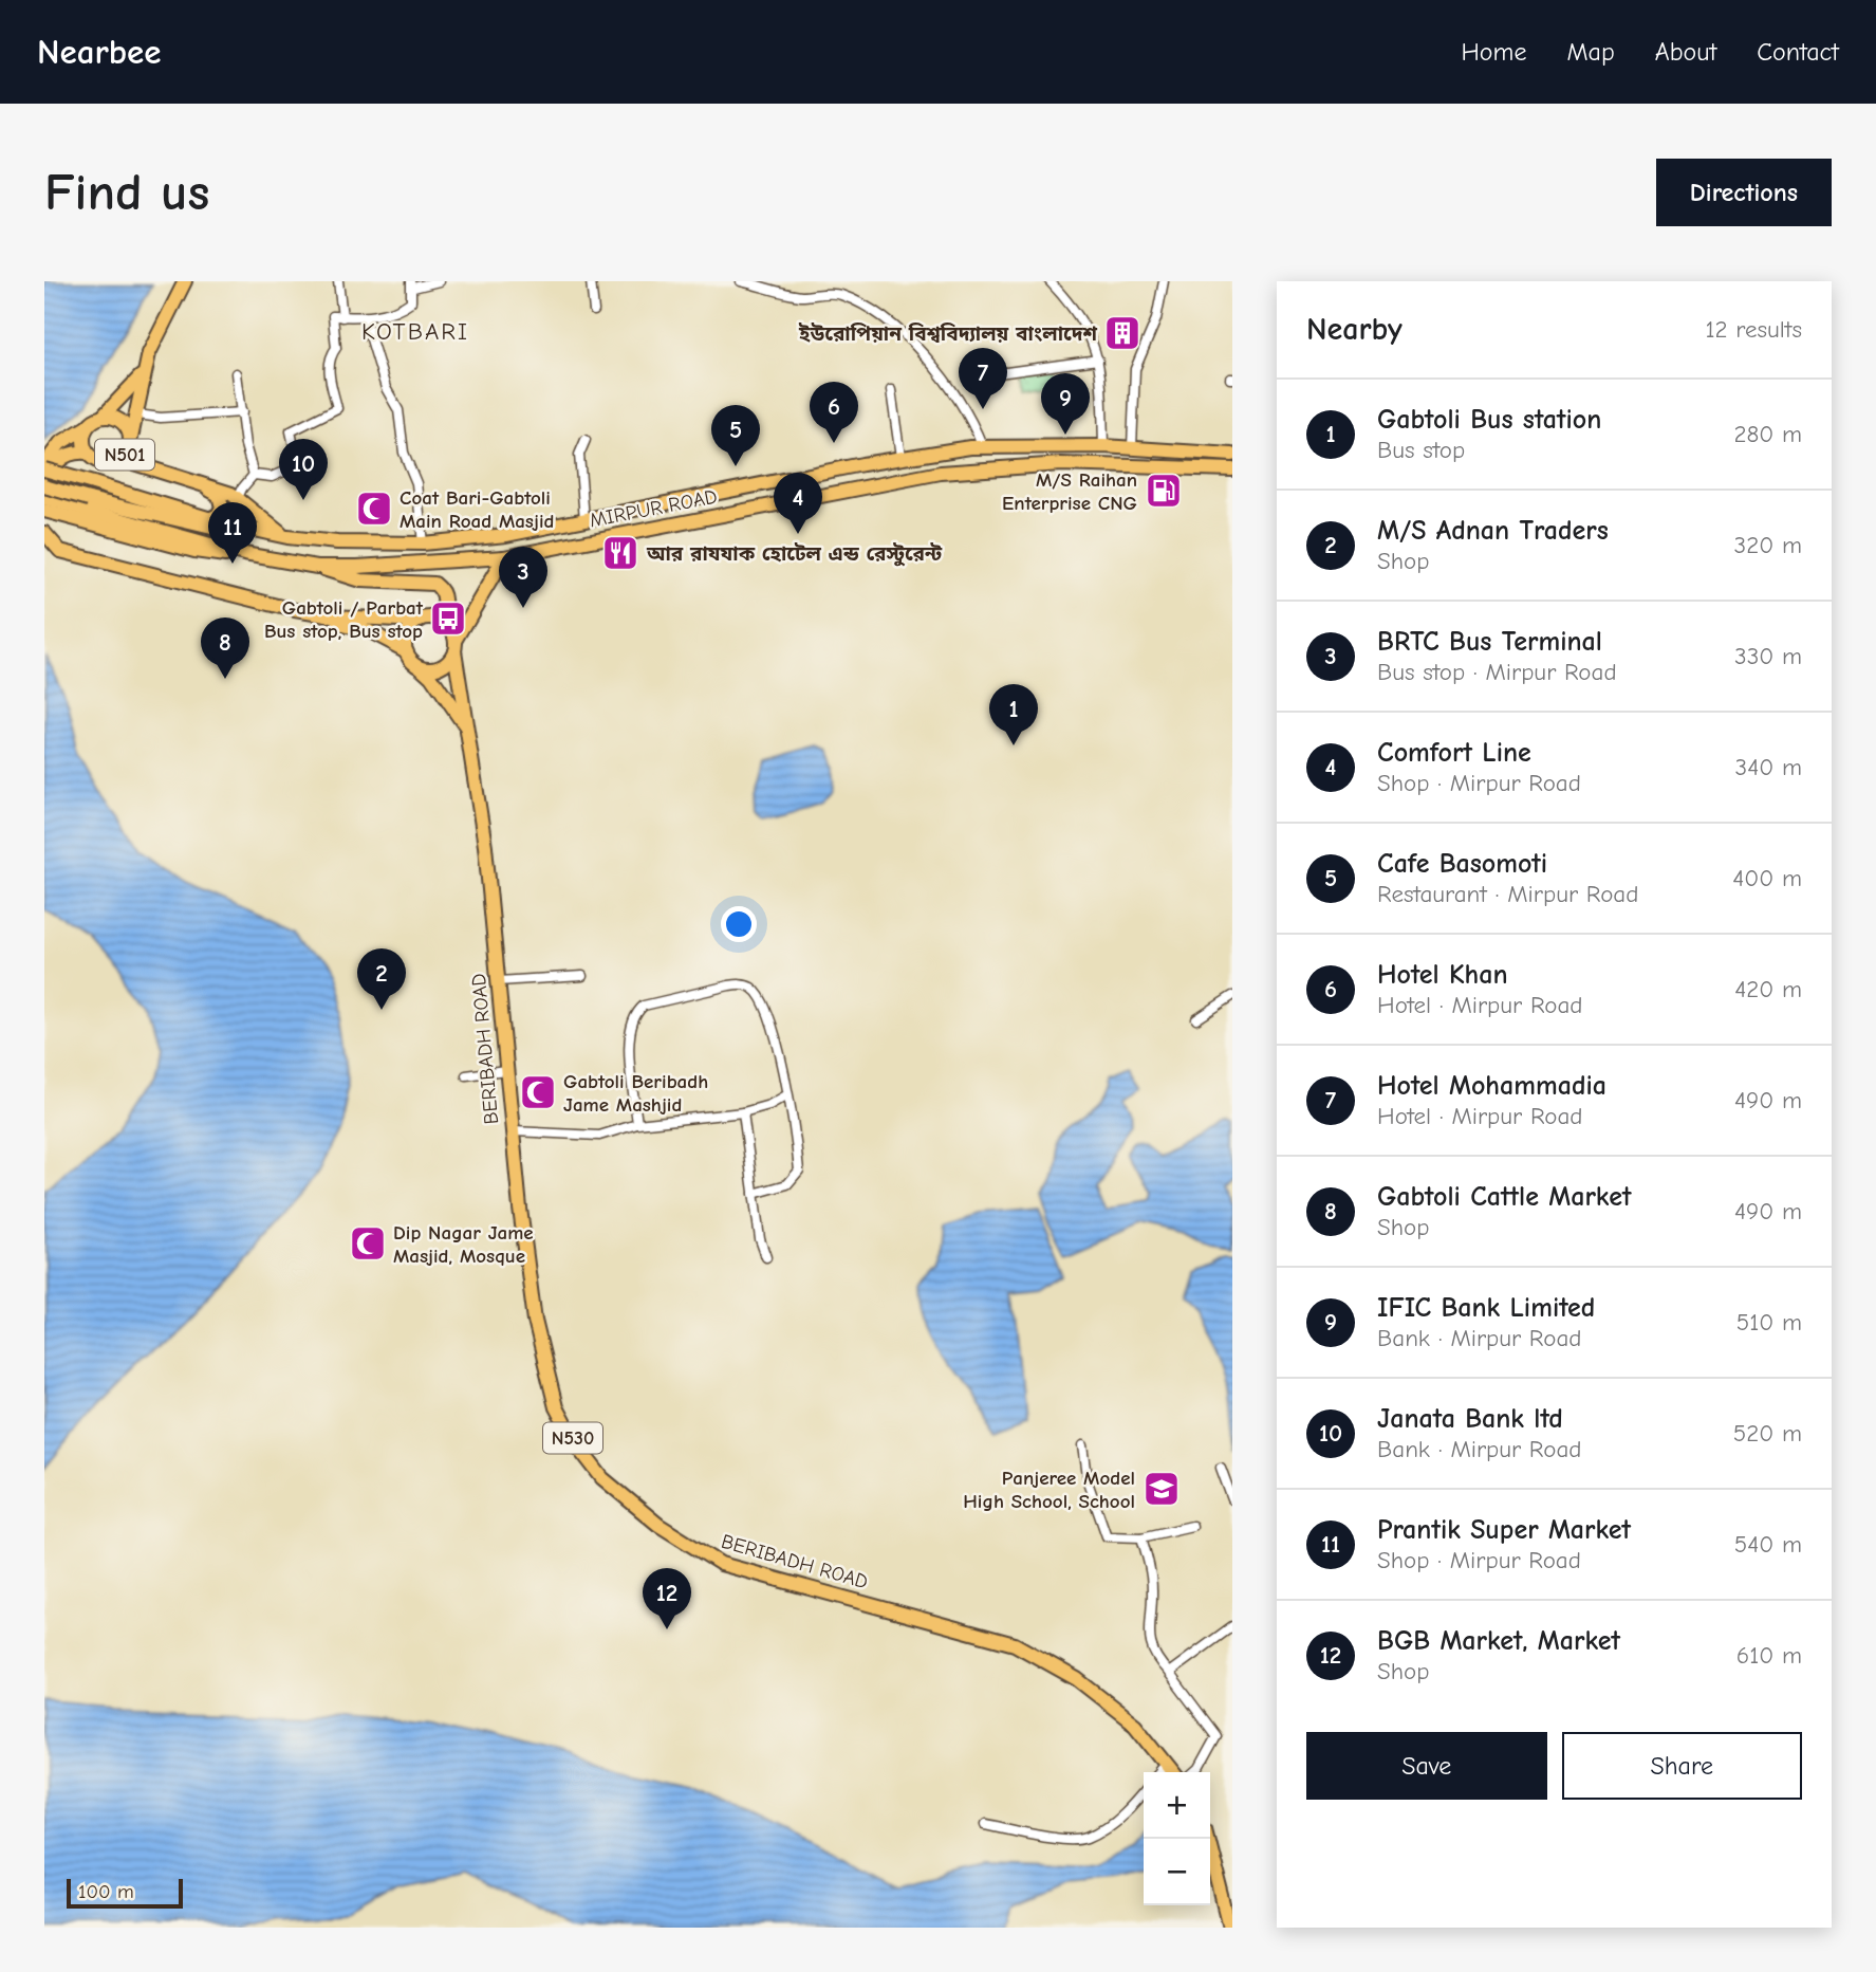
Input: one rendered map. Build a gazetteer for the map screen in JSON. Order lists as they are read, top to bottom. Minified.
{"streets":{"highway":["N501","MIRPUR ROAD","BERIBADH ROAD","N530"]},"crossings":[["N501","MIRPUR ROAD"]],"districts":["KOTBARI"],"places":{"building":["ইউরোপিয়ান বিশ্ববিদ্যালয় বাংলাদেশ"],"fuel station":["M/S Raihan Enterprise CNG"],"mosque":["Coat Bari-Gabtoli Main Road Masjid","Gabtoli Beribadh Jame Mashjid","Dip Nagar Jame Masjid, Mosque"],"restaurant":["আর রাযযাক হোটেল এন্ড রেস্টুরেন্ট"],"bus stop":["Gabtoli / Parbat Bus stop, Bus stop"],"school or university":["Panjeree Model High School, School"]},"scale_bar":"100 m","page":{"header":"Nearbee","nav":["Home","Map","About","Contact"],"buttons":["Directions",["Save","Share"]],"title":"Find us","heading":["Nearby","12 results"],"pins":["7","9","6","5","10","4","11","3","8","1","2","12"],"list":[{"mark":"1","name":"Gabtoli Bus station","note":"Bus stop","value":"280 m"},{"mark":"2","name":"M/S Adnan Traders","note":"Shop","value":"320 m"},{"mark":"3","name":"BRTC Bus Terminal","note":"Bus stop · Mirpur Road","value":"330 m"},{"mark":"4","name":"Comfort Line","note":"Shop · Mirpur Road","value":"340 m"},{"mark":"5","name":"Cafe Basomoti","note":"Restaurant · Mirpur Road","value":"400 m"},{"mark":"6","name":"Hotel Khan","note":"Hotel · Mirpur Road","value":"420 m"},{"mark":"7","name":"Hotel Mohammadia","note":"Hotel · Mirpur Road","value":"490 m"},{"mark":"8","name":"Gabtoli Cattle Market","note":"Shop","value":"490 m"},{"mark":"9","name":"IFIC Bank Limited","note":"Bank · Mirpur Road","value":"510 m"},{"mark":"10","name":"Janata Bank ltd","note":"Bank · Mirpur Road","value":"520 m"},{"mark":"11","name":"Prantik Super Market","note":"Shop · Mirpur Road","value":"540 m"},{"mark":"12","name":"BGB Market, Market","note":"Shop","value":"610 m"}],"map_buttons":["+","−"],"scale":"100 m"}}
